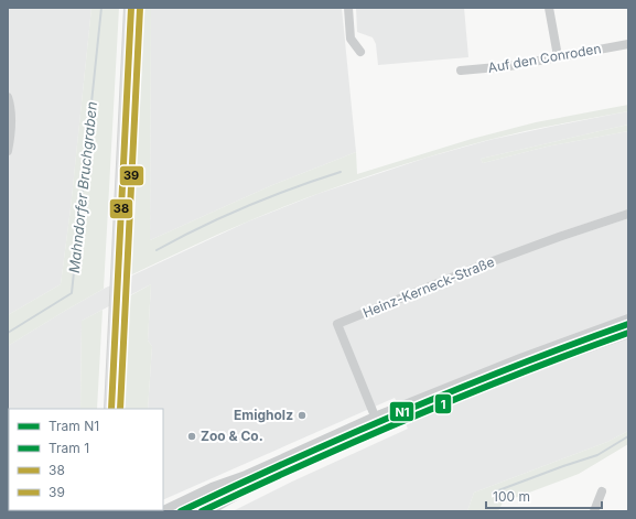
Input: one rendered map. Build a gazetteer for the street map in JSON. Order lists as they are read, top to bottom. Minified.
{"streets":{"street":["Auf den Conroden","Heinz-Kerneck-Straße"]},"water":["Mahndorfer Bruchgraben"],"places":["Emigholz","Zoo & Co."],"lines":["transit line 38","transit line 39","tram line N1","tram line 1"],"legend":["Tram N1","Tram 1","38","39"],"scale_bar":"100 m"}
